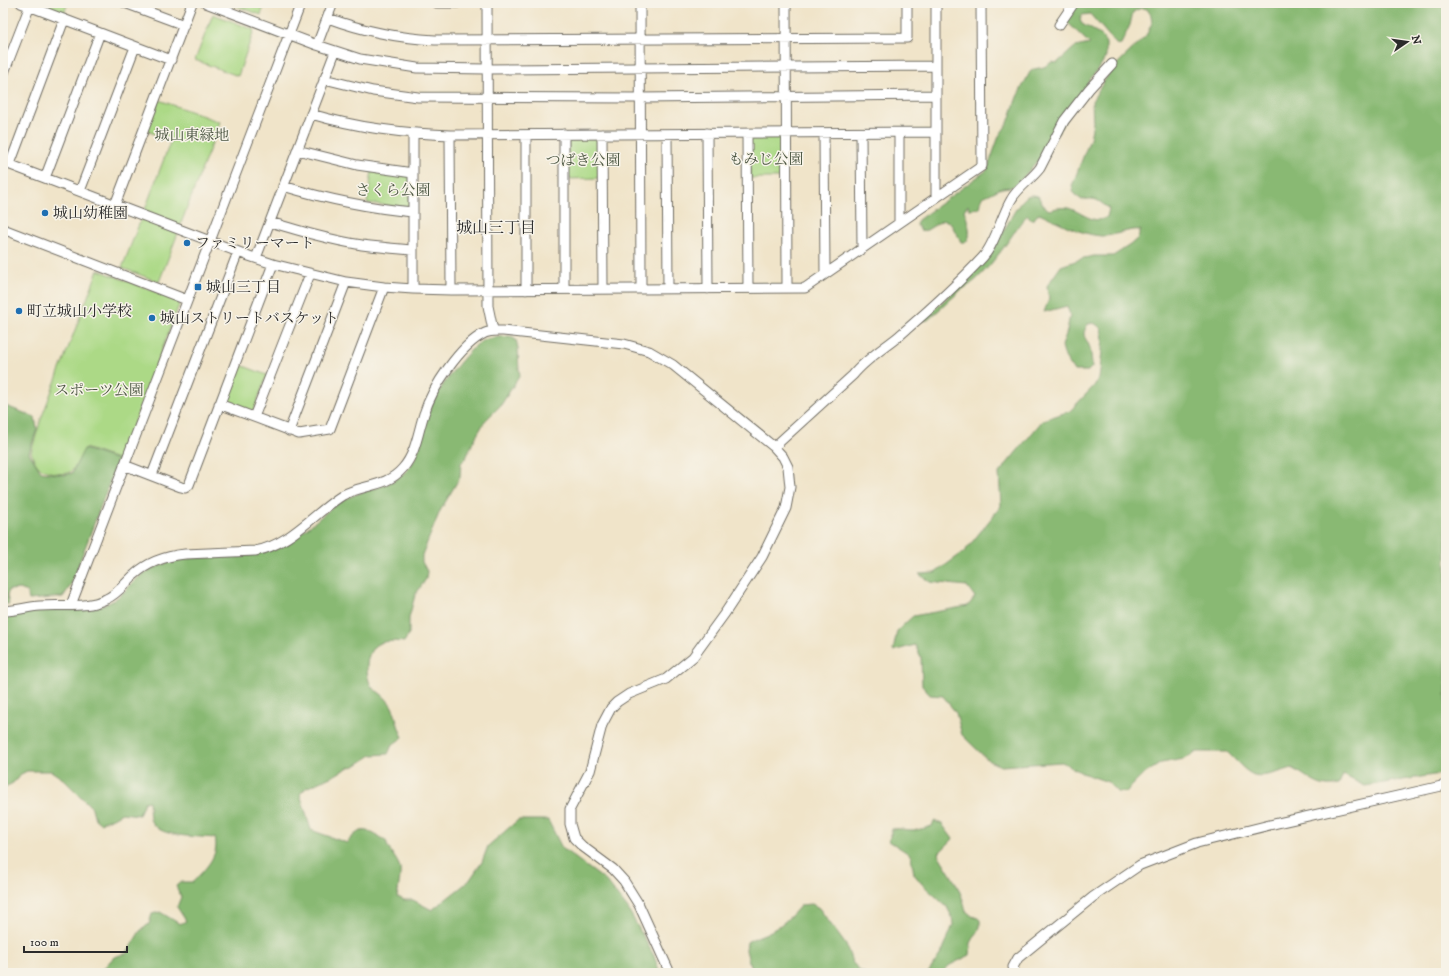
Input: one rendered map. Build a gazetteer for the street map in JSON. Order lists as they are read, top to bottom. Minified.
{"districts":["城山三丁目"],"parks":["城山東緑地","もみじ公園","つばき公園","さくら公園","スポーツ公園"],"places":{"other":["城山幼稚園","ファミリーマート","町立城山小学校","城山ストリートバスケット"],"transit":["城山三丁目"]},"scale_bar":"100 m","north":"right"}
